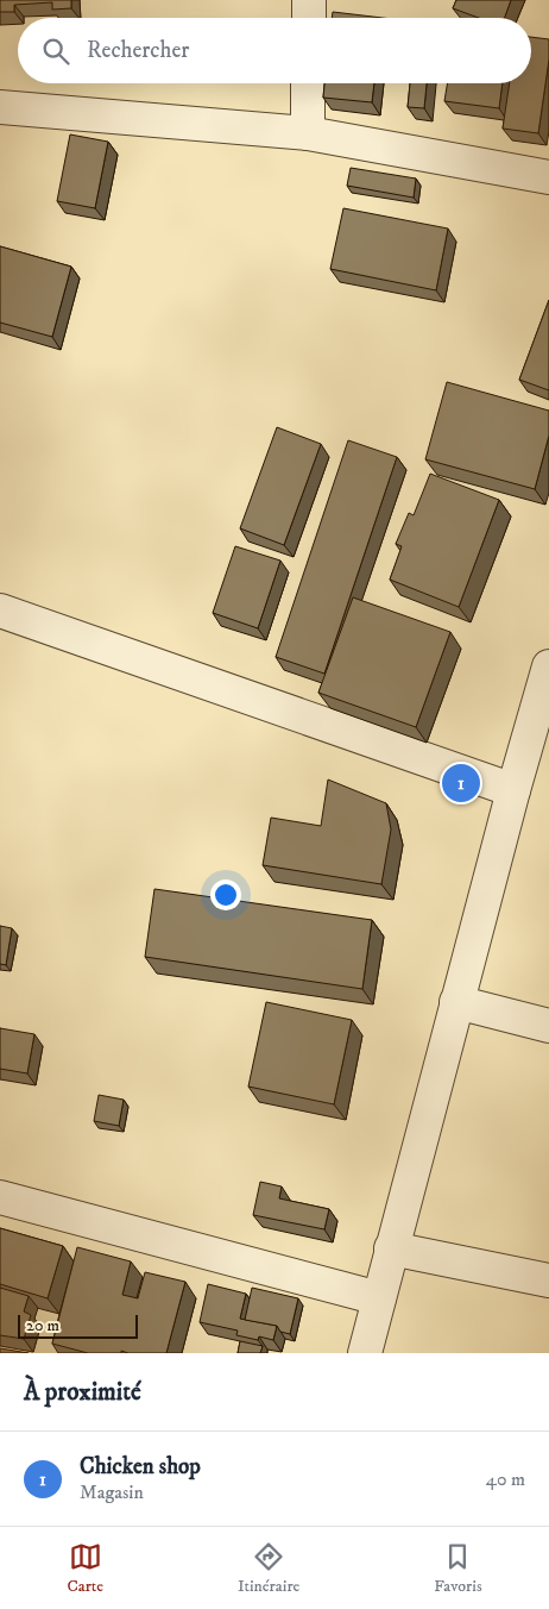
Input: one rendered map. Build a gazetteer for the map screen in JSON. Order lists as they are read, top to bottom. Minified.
{"scale_bar":"20 m","page":{"search":"Rechercher","pins":"1","scale":"20 m","heading":"À proximité","list":[{"mark":"1","name":"Chicken shop","note":"Magasin","value":"40 m"}],"nav":["Carte","Itinéraire","Favoris"]}}
